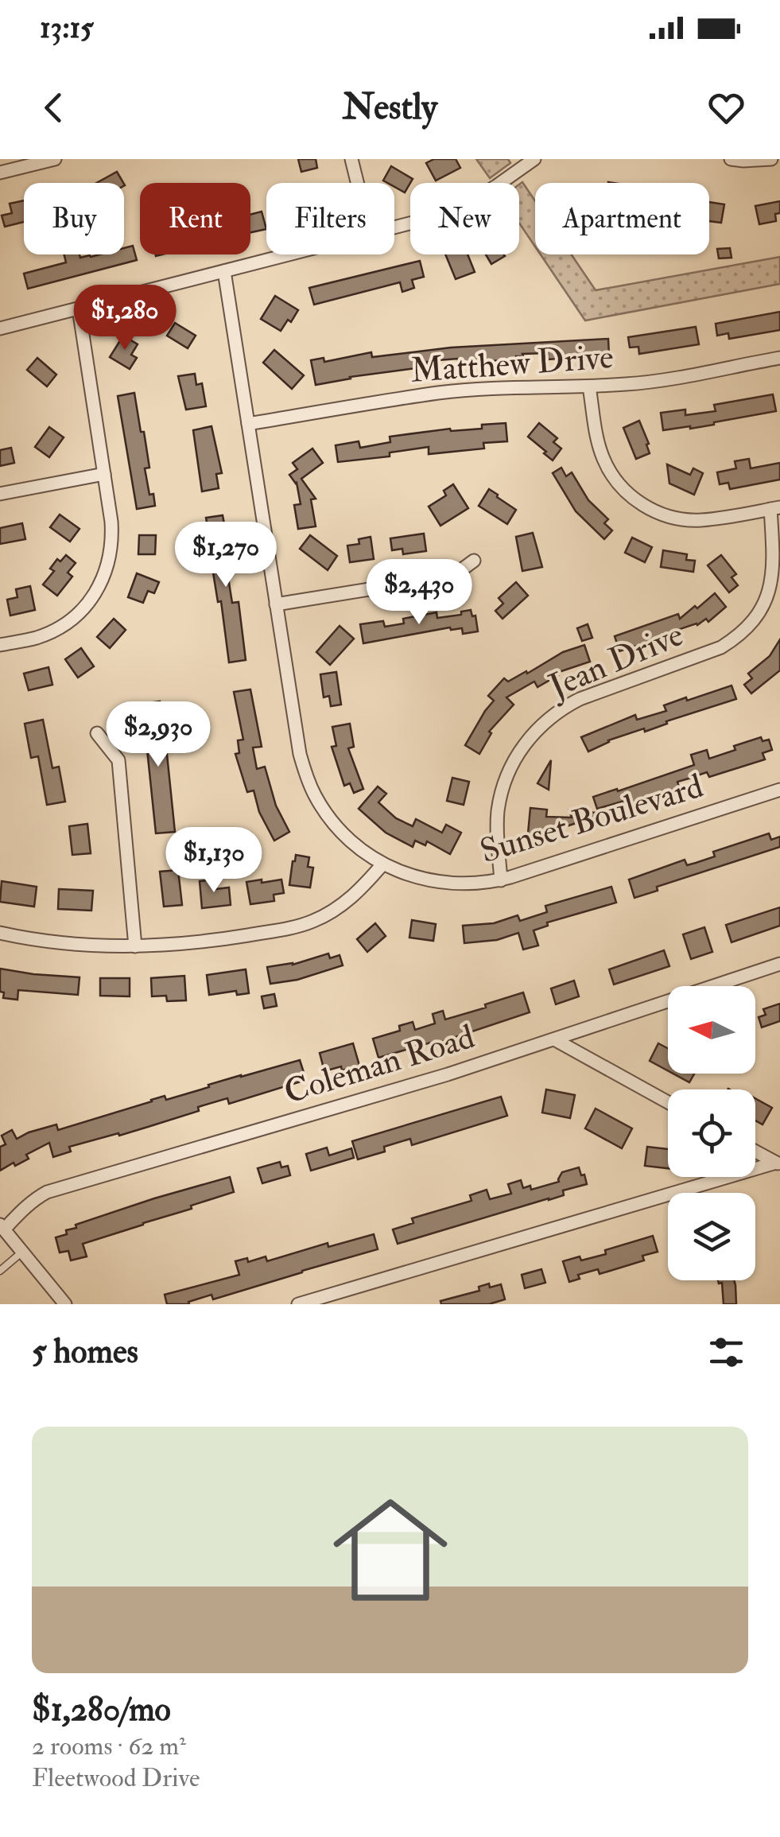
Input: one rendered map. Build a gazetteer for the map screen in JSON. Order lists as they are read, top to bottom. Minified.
{"streets":{"street":["Matthew Drive","Jean Drive","Sunset Boulevard","Coleman Road"]},"crossings":[["Matthew Drive","Sunset Boulevard"],["Jean Drive","Sunset Boulevard"]],"north":"left","page":{"status":"13:15","header":"Nestly","chip":["Buy","Rent","Filters","New","Apartment"],"price":["$1,280","$1,270","$2,430","$2,930","$1,130"],"heading":"5 homes","list":[{"name":"$1,280/mo","note":"2 rooms · 62 m² · Fleetwood Drive"}]}}
